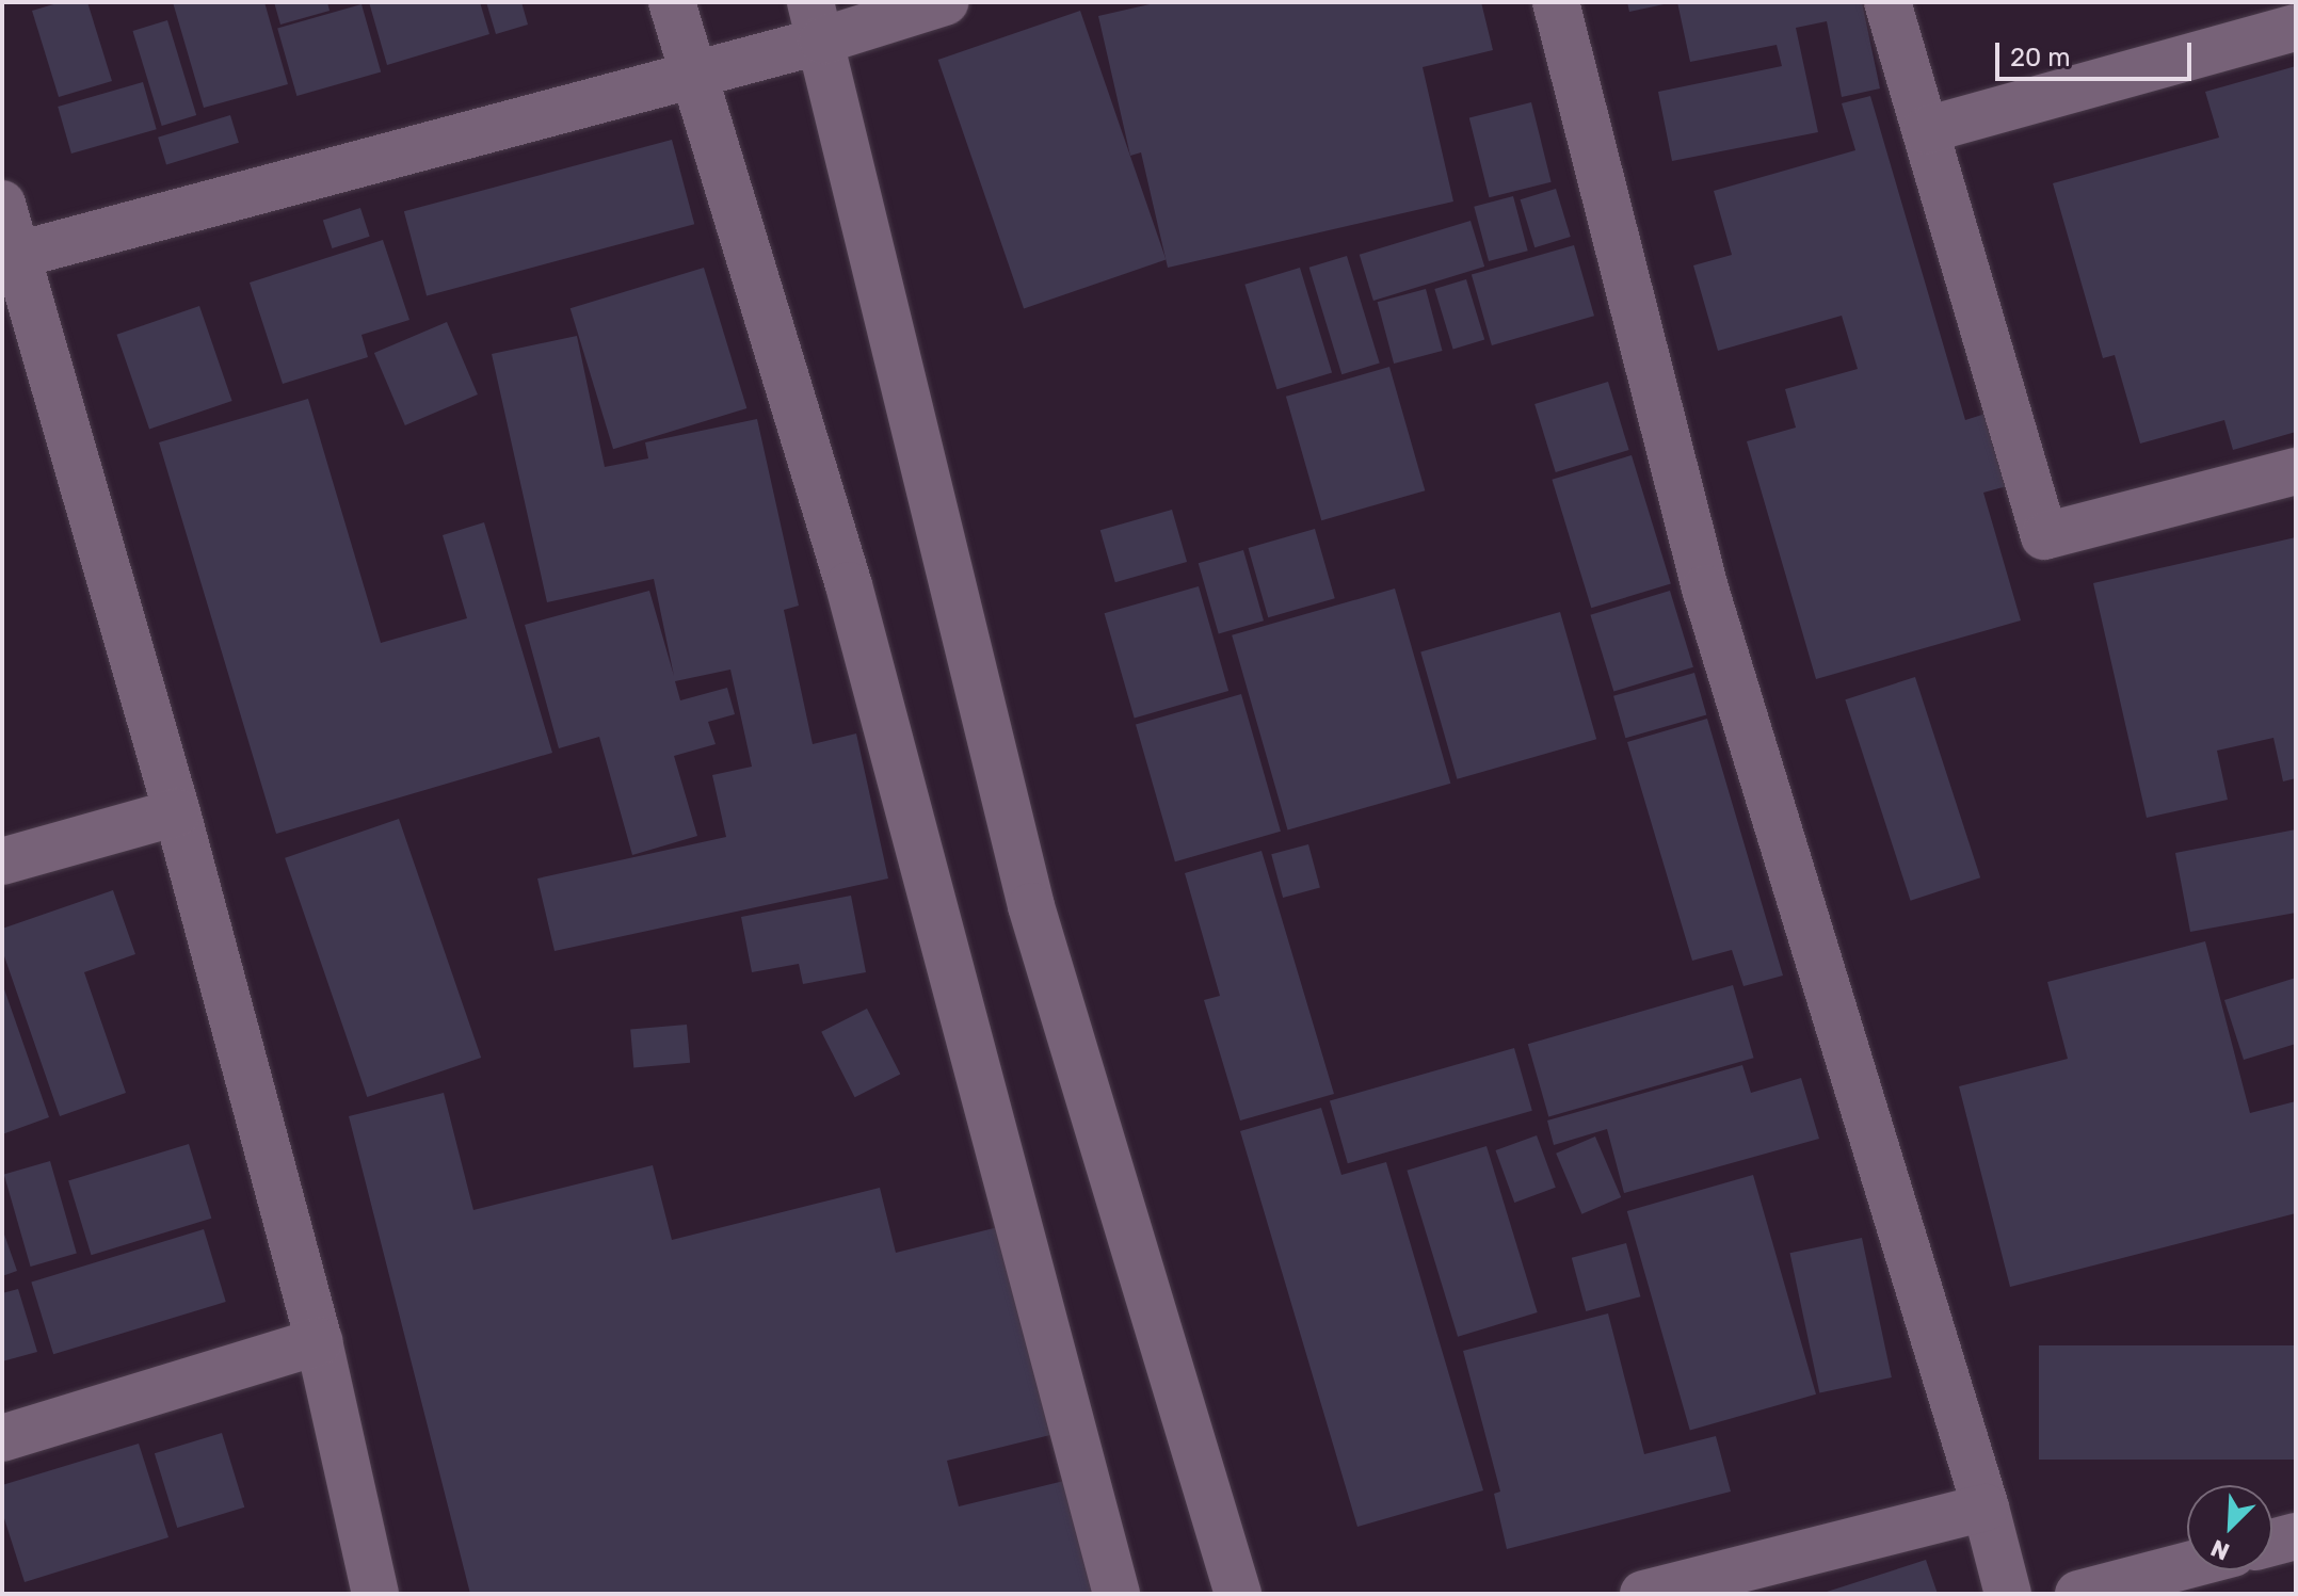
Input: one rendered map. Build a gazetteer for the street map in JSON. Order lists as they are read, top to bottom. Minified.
{"scale_bar":"20 m","north":"bottom left"}
